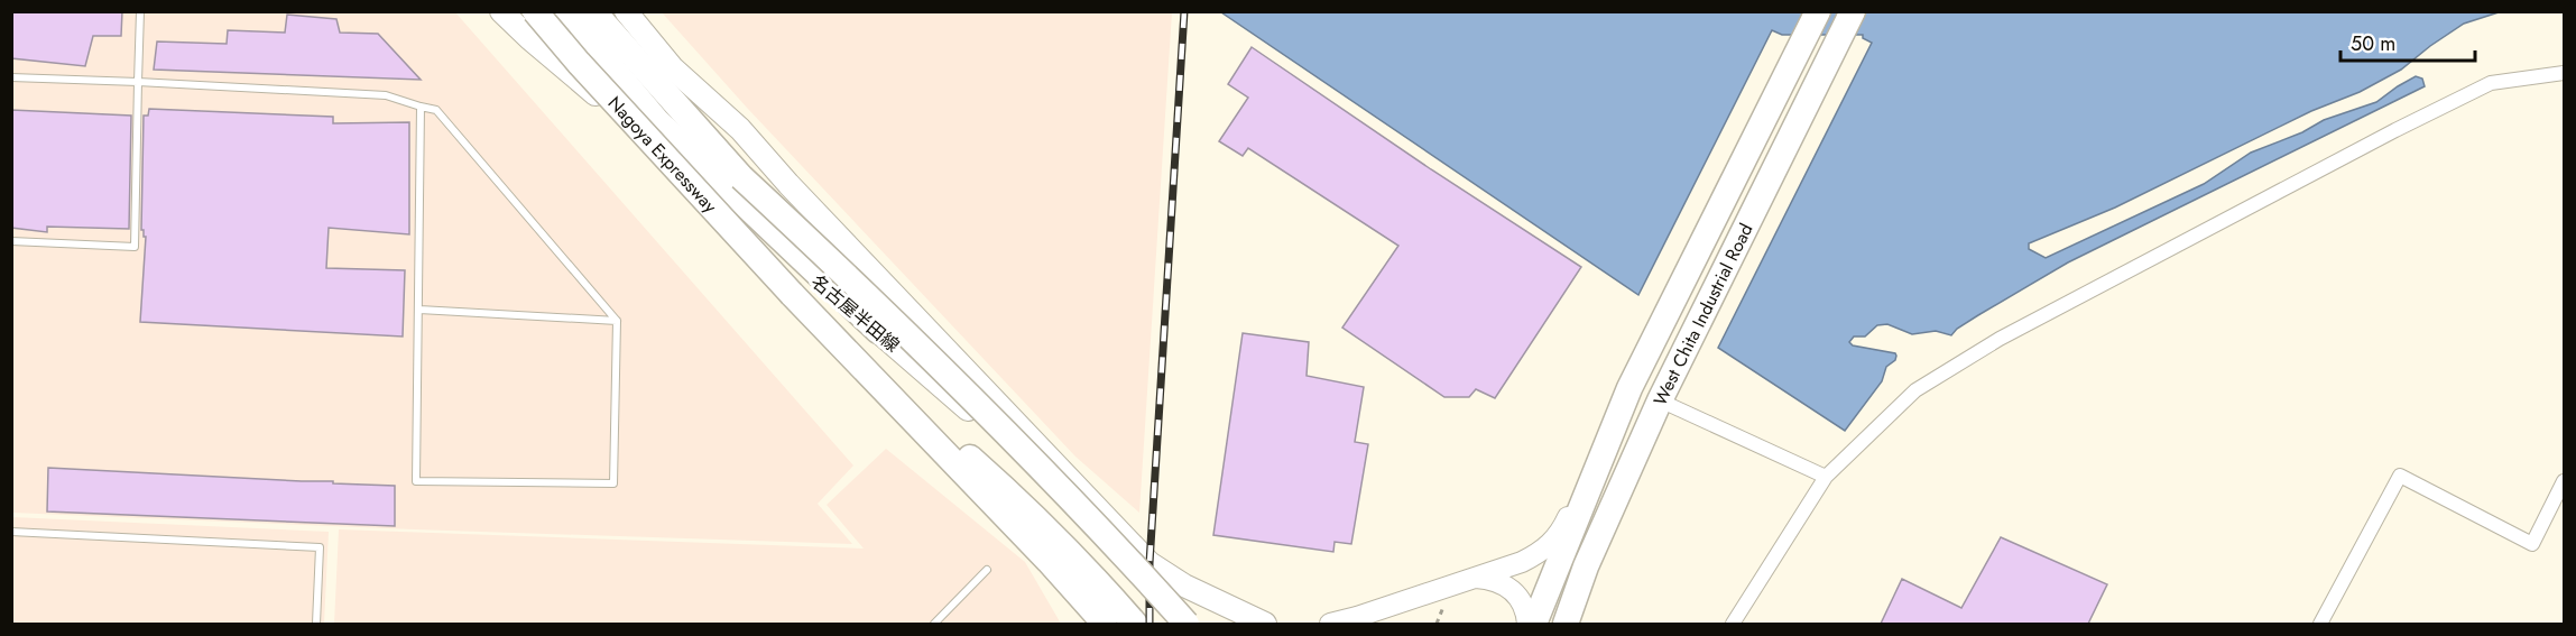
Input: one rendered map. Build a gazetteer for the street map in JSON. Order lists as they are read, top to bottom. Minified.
{"streets":{"highway":["Nagoya Expressway","West Chita Industrial Road"],"main road":["名古屋半田線"]},"scale_bar":"50 m"}
